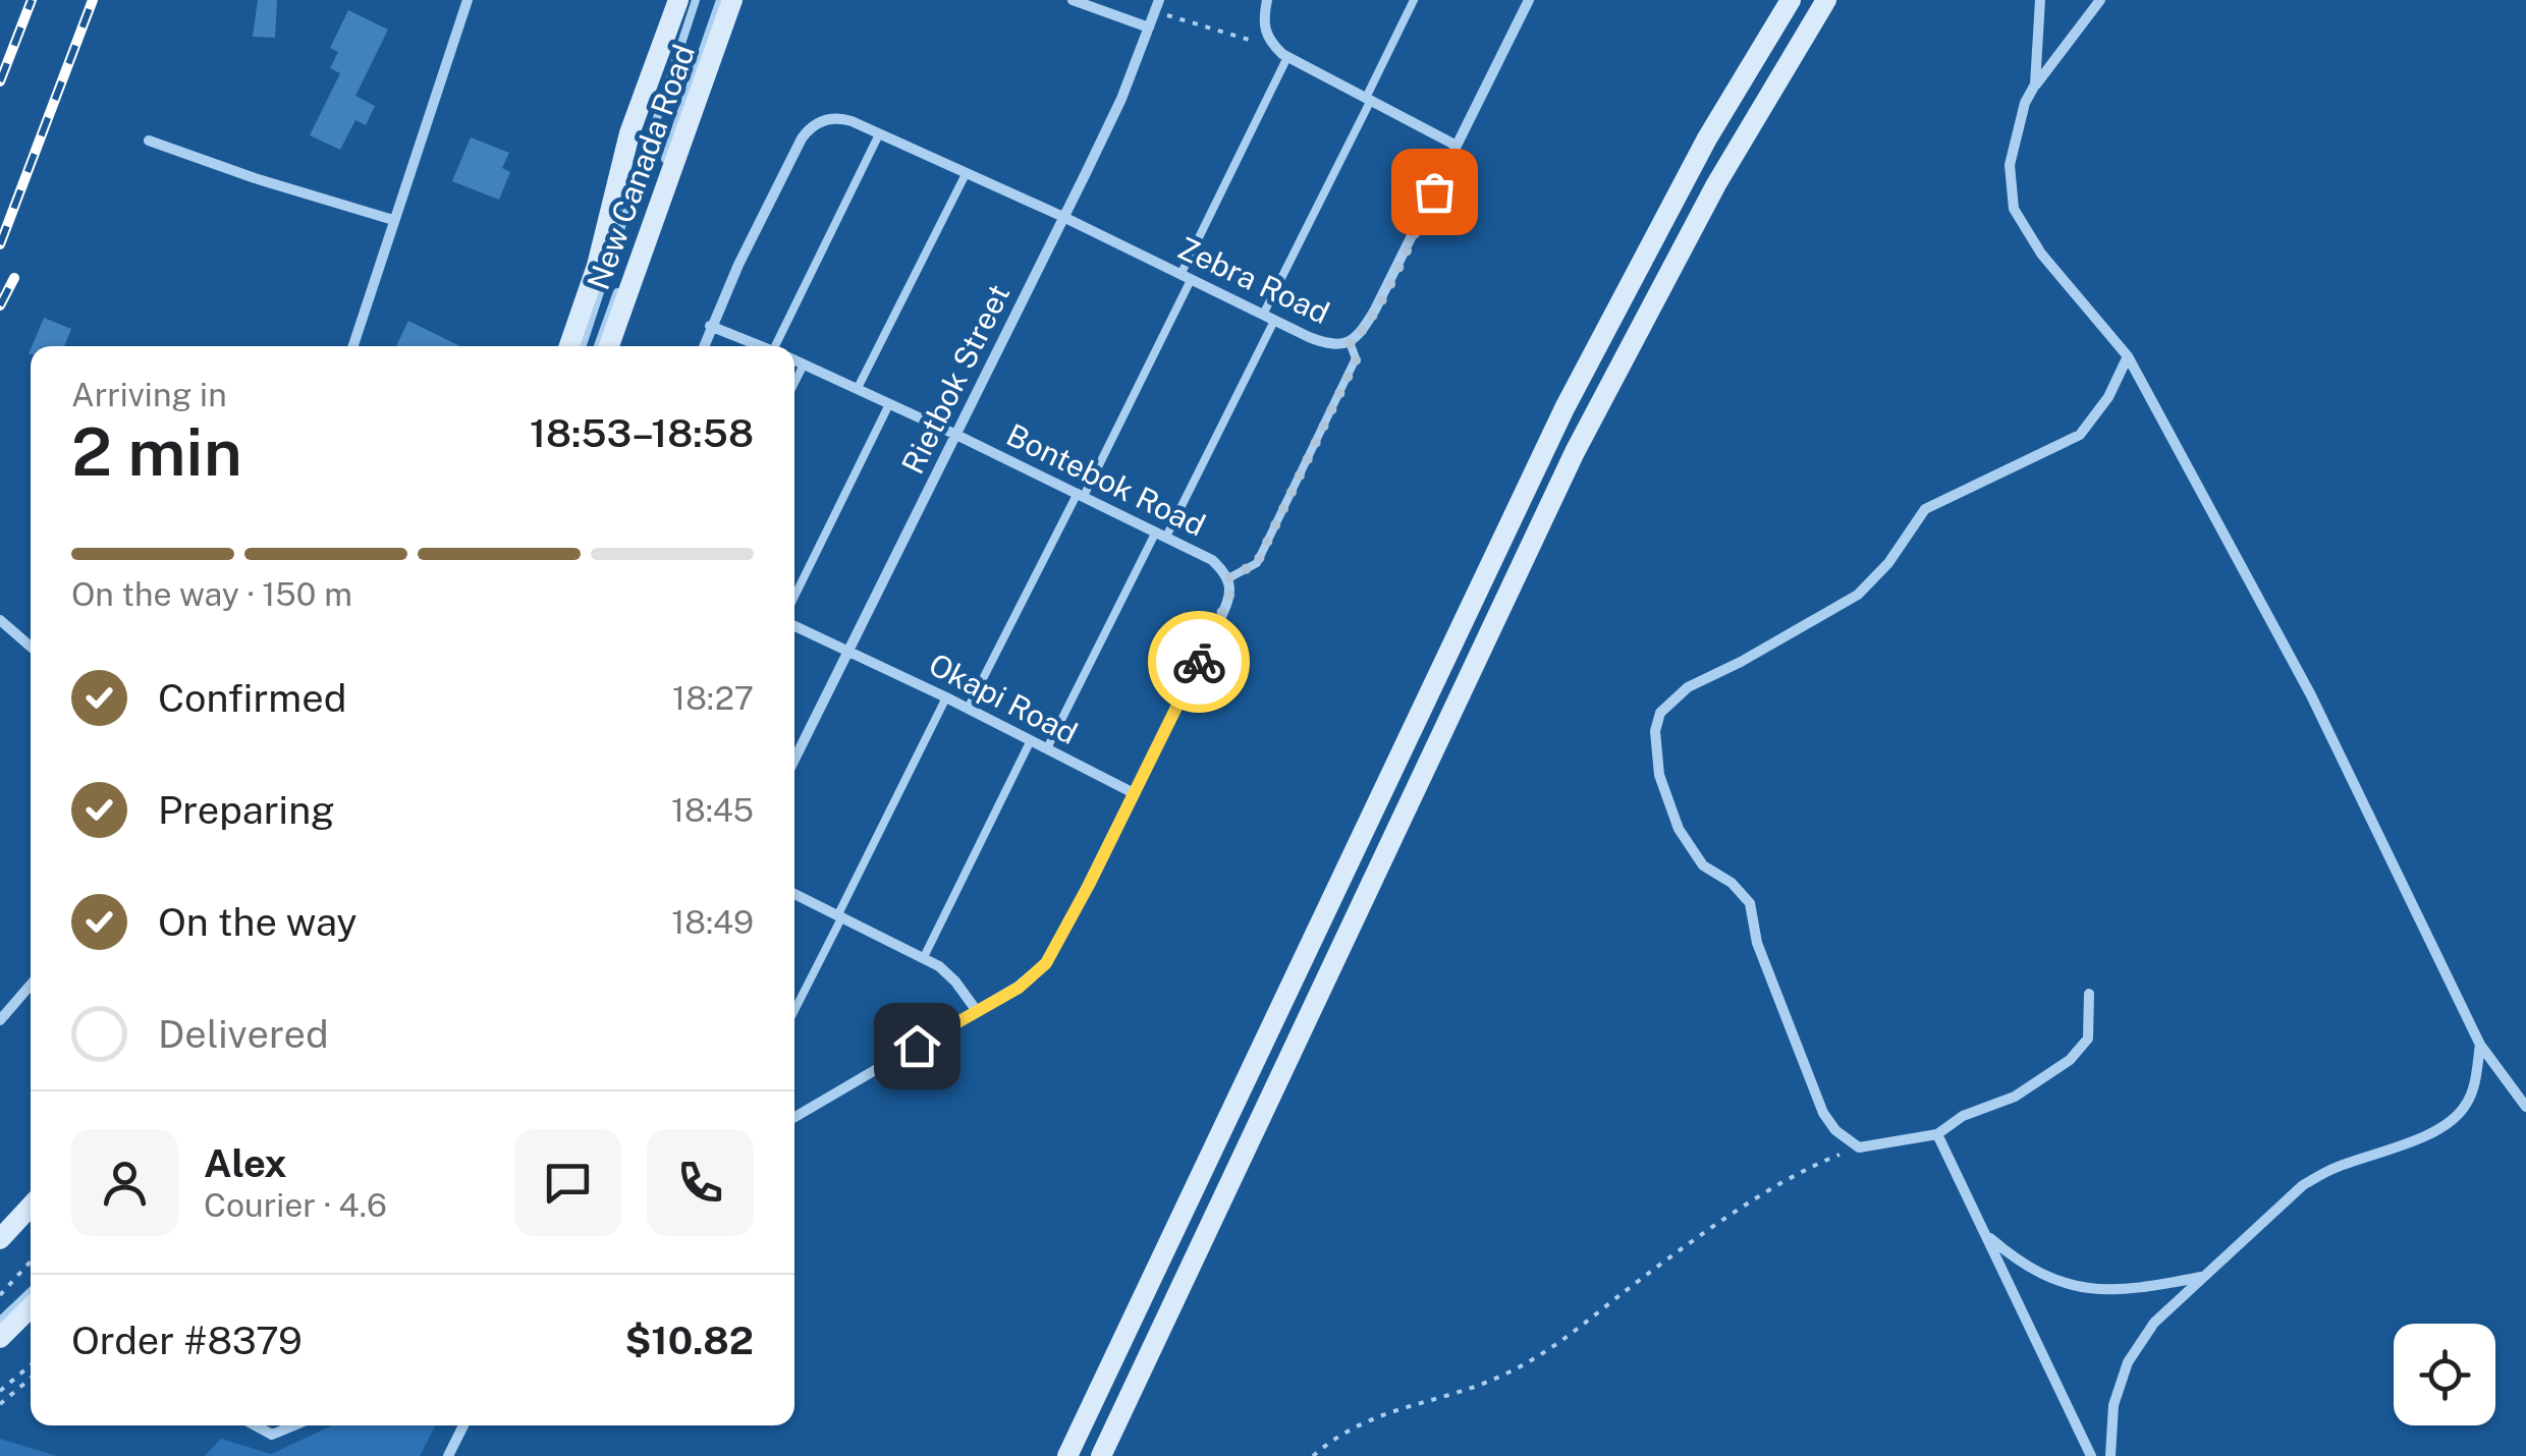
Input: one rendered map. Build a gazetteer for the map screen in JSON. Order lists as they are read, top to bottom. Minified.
{"streets":{"main road":["New Canada Road"],"street":["Zebra Road","Rietbok Street","Bontebok Road","Okapi Road"]},"crossings":[["Zebra Road","Rietbok Street"],["Zebra Road","Bontebok Road"],["Rietbok Street","Bontebok Road"],["Rietbok Street","Okapi Road"]],"page":{"heading":["2 min","Arriving in","18:53–18:58"],"panel":["Alex","Courier · 4.6","Order #8379","$10.82"],"bar":"On the way · 150 m","list":[["Confirmed","18:27"],["Preparing","18:45"],["On the way","18:49"],"Delivered"]}}
